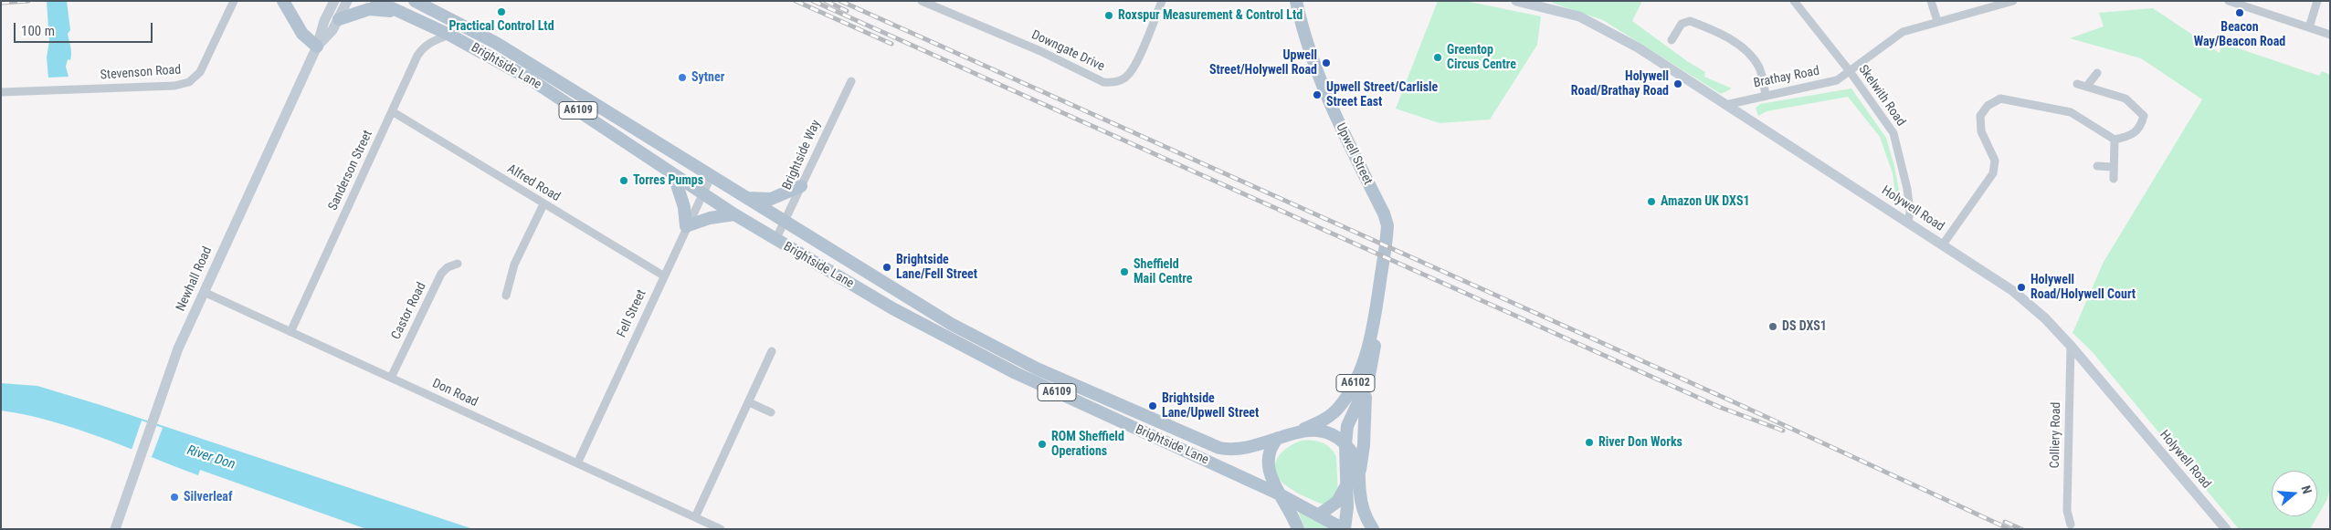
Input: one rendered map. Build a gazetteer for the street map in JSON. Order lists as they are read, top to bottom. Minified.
{"streets":{"main road":["Brightside Lane","A6109","Upwell Street","Holywell Road","Newhall Road","A6102"],"street":["Downgate Drive","Stevenson Road","Brathay Road","Skelwith Road","Brightside Way","Sanderson Street","Alfred Road","Castor Road","Fell Street","Don Road","Colliery Road"]},"crossings":[["Brightside Lane","Upwell Street"],["Brightside Lane","Brightside Way"],["Brightside Lane","Sanderson Street"],["Brightside Lane","Fell Street"],["Brathay Road","Skelwith Road"],["Brathay Road","Holywell Road"],["Skelwith Road","Holywell Road"],["Sanderson Street","Alfred Road"],["Sanderson Street","Don Road"],["Alfred Road","Fell Street"],["Holywell Road","Colliery Road"],["Newhall Road","Don Road"],["Castor Road","Don Road"],["Fell Street","Don Road"]],"water":["River Don"],"places":["Practical Control Ltd","Beacon Way/Beacon Road","Roxspur Measurement & Control Ltd","Greentop Circus Centre","Upwell Street/Holywell Road","Sytner","Holywell Road/Brathay Road","Upwell Street/Carlisle Street East","Torres Pumps","Amazon UK DXS1","Brightside Lane/Fell Street","Sheffield Mail Centre","Holywell Road/Holywell Court","DS DXS1","Brightside Lane/Upwell Street","River Don Works","ROM Sheffield Operations","Silverleaf"],"scale_bar":"100 m","north":"right"}
